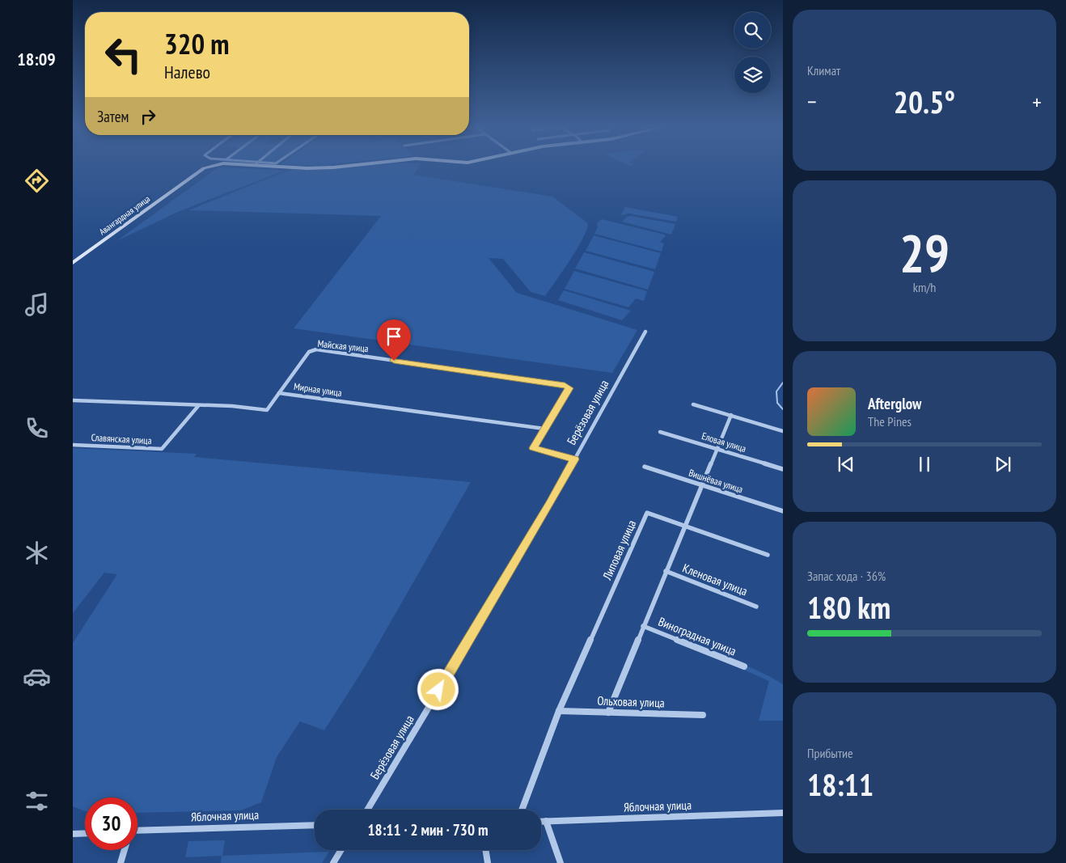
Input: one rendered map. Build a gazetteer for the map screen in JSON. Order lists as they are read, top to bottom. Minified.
{"streets":{"main road":["Авангардная улица"],"street":["Майская улица","Мирная улица","Берёзовая улица","Славянская улица","Еловая улица","Вишнёвая улица","Липовая улица","Кленовая улица","Виноградная улица","Ольховая улица","Яблочная улица"]},"crossings":[["Майская улица","Мирная улица"],["Мирная улица","Славянская улица"],["Липовая улица","Ольховая улица"]],"page":{"tabs":"18:09","tile":["Климат",["29","km/h"],["Запас хода · 36%","180 km"],["Прибытие","18:11"]],"turn":["320 m","Налево"],"heat":["−","20.5°","+"],"then":"Затем","song":["Afterglow","The Pines"],"limit":"30","trip":"18:11 · 2 мин · 730 m"}}
